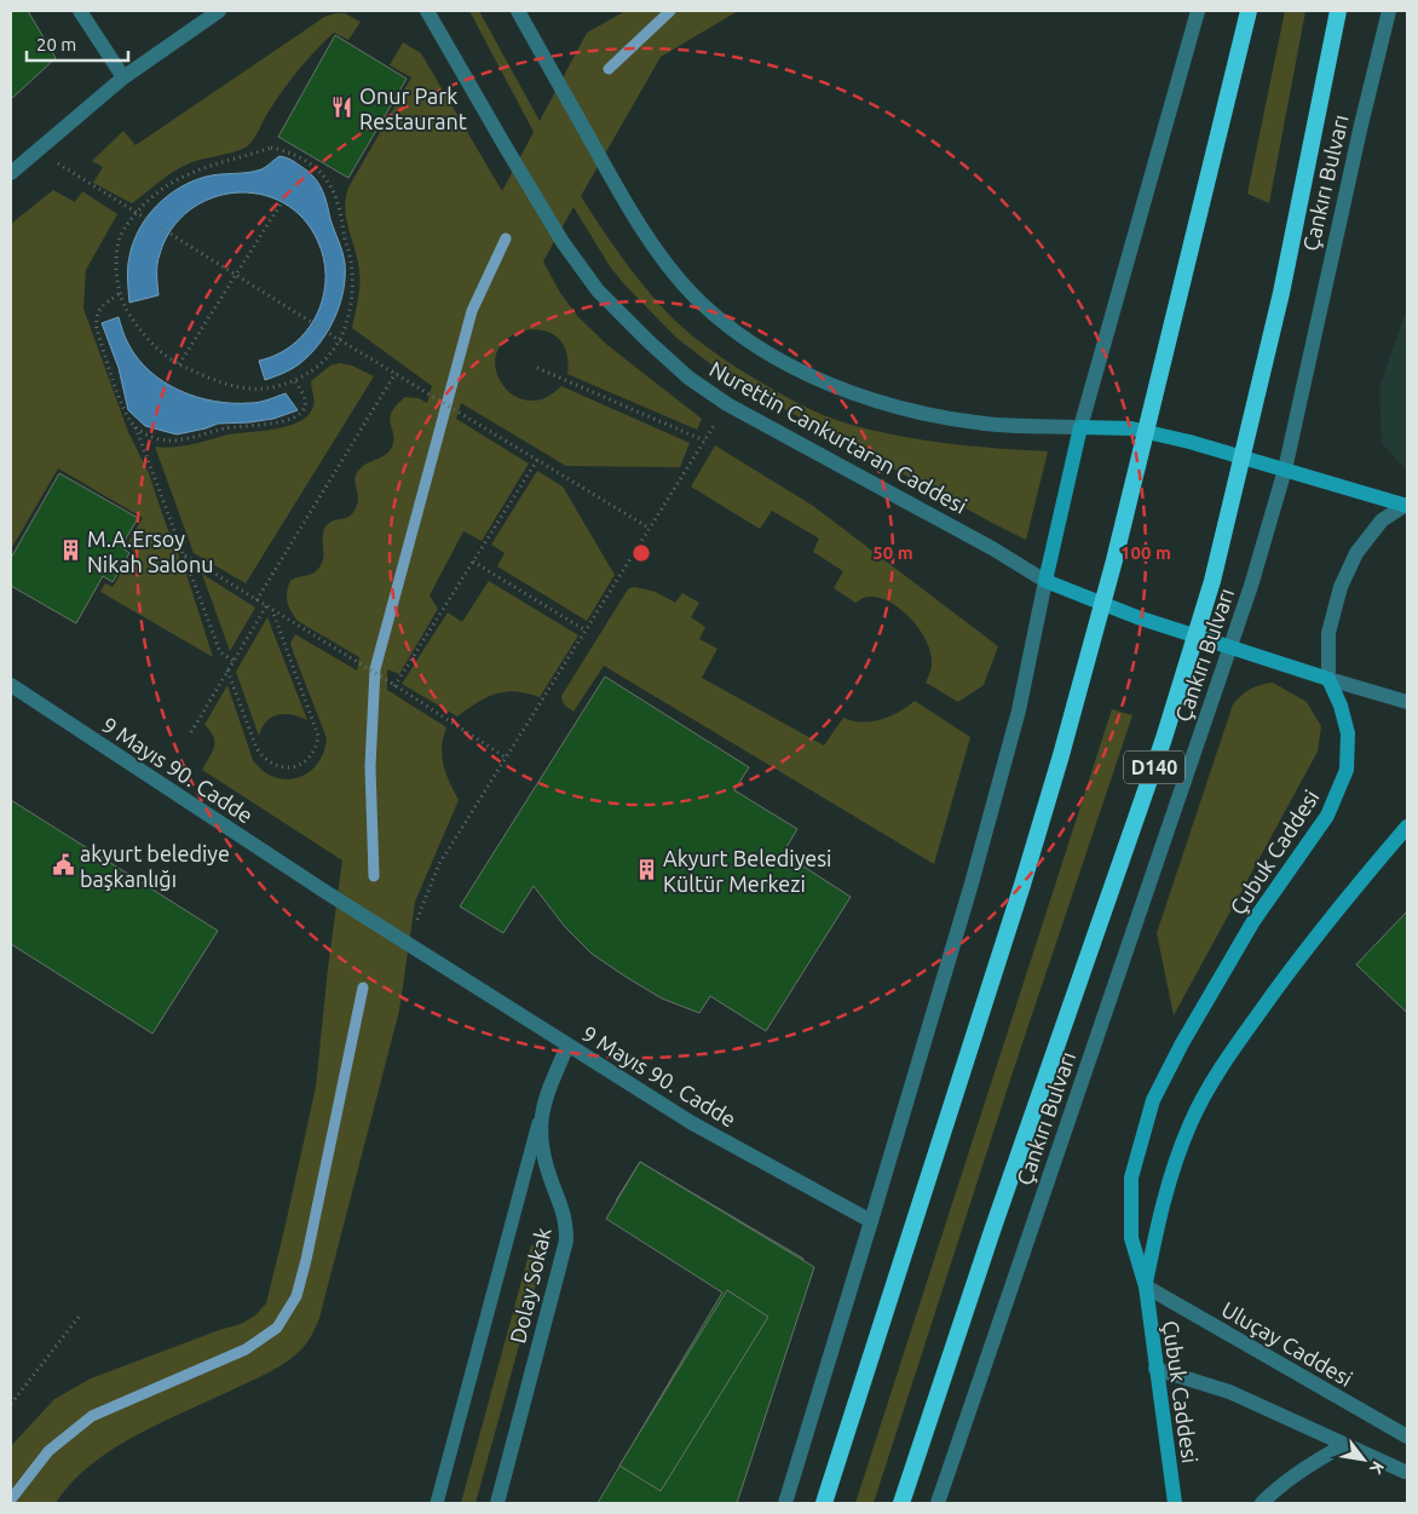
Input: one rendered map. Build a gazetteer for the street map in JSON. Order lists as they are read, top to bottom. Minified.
{"streets":{"highway":["Çankırı Bulvarı","D140"],"main road":["Çubuk Caddesi"],"street":["Nurettin Cankurtaran Caddesi","9 Mayıs 90. Cadde","Dolay Sokak","Uluçay Caddesi"]},"crossings":[["9 Mayıs 90. Cadde","Dolay Sokak"],["Çubuk Caddesi","Uluçay Caddesi"]],"places":{"restaurant":["Onur Park Restaurant"],"building":["M.A.Ersoy Nikah Salonu","Akyurt Belediyesi Kültür Merkezi"],"public building":["akyurt belediye başkanlığı"]},"scale_bar":"20 m","north":"bottom right","rings":["50 m","100 m"]}
